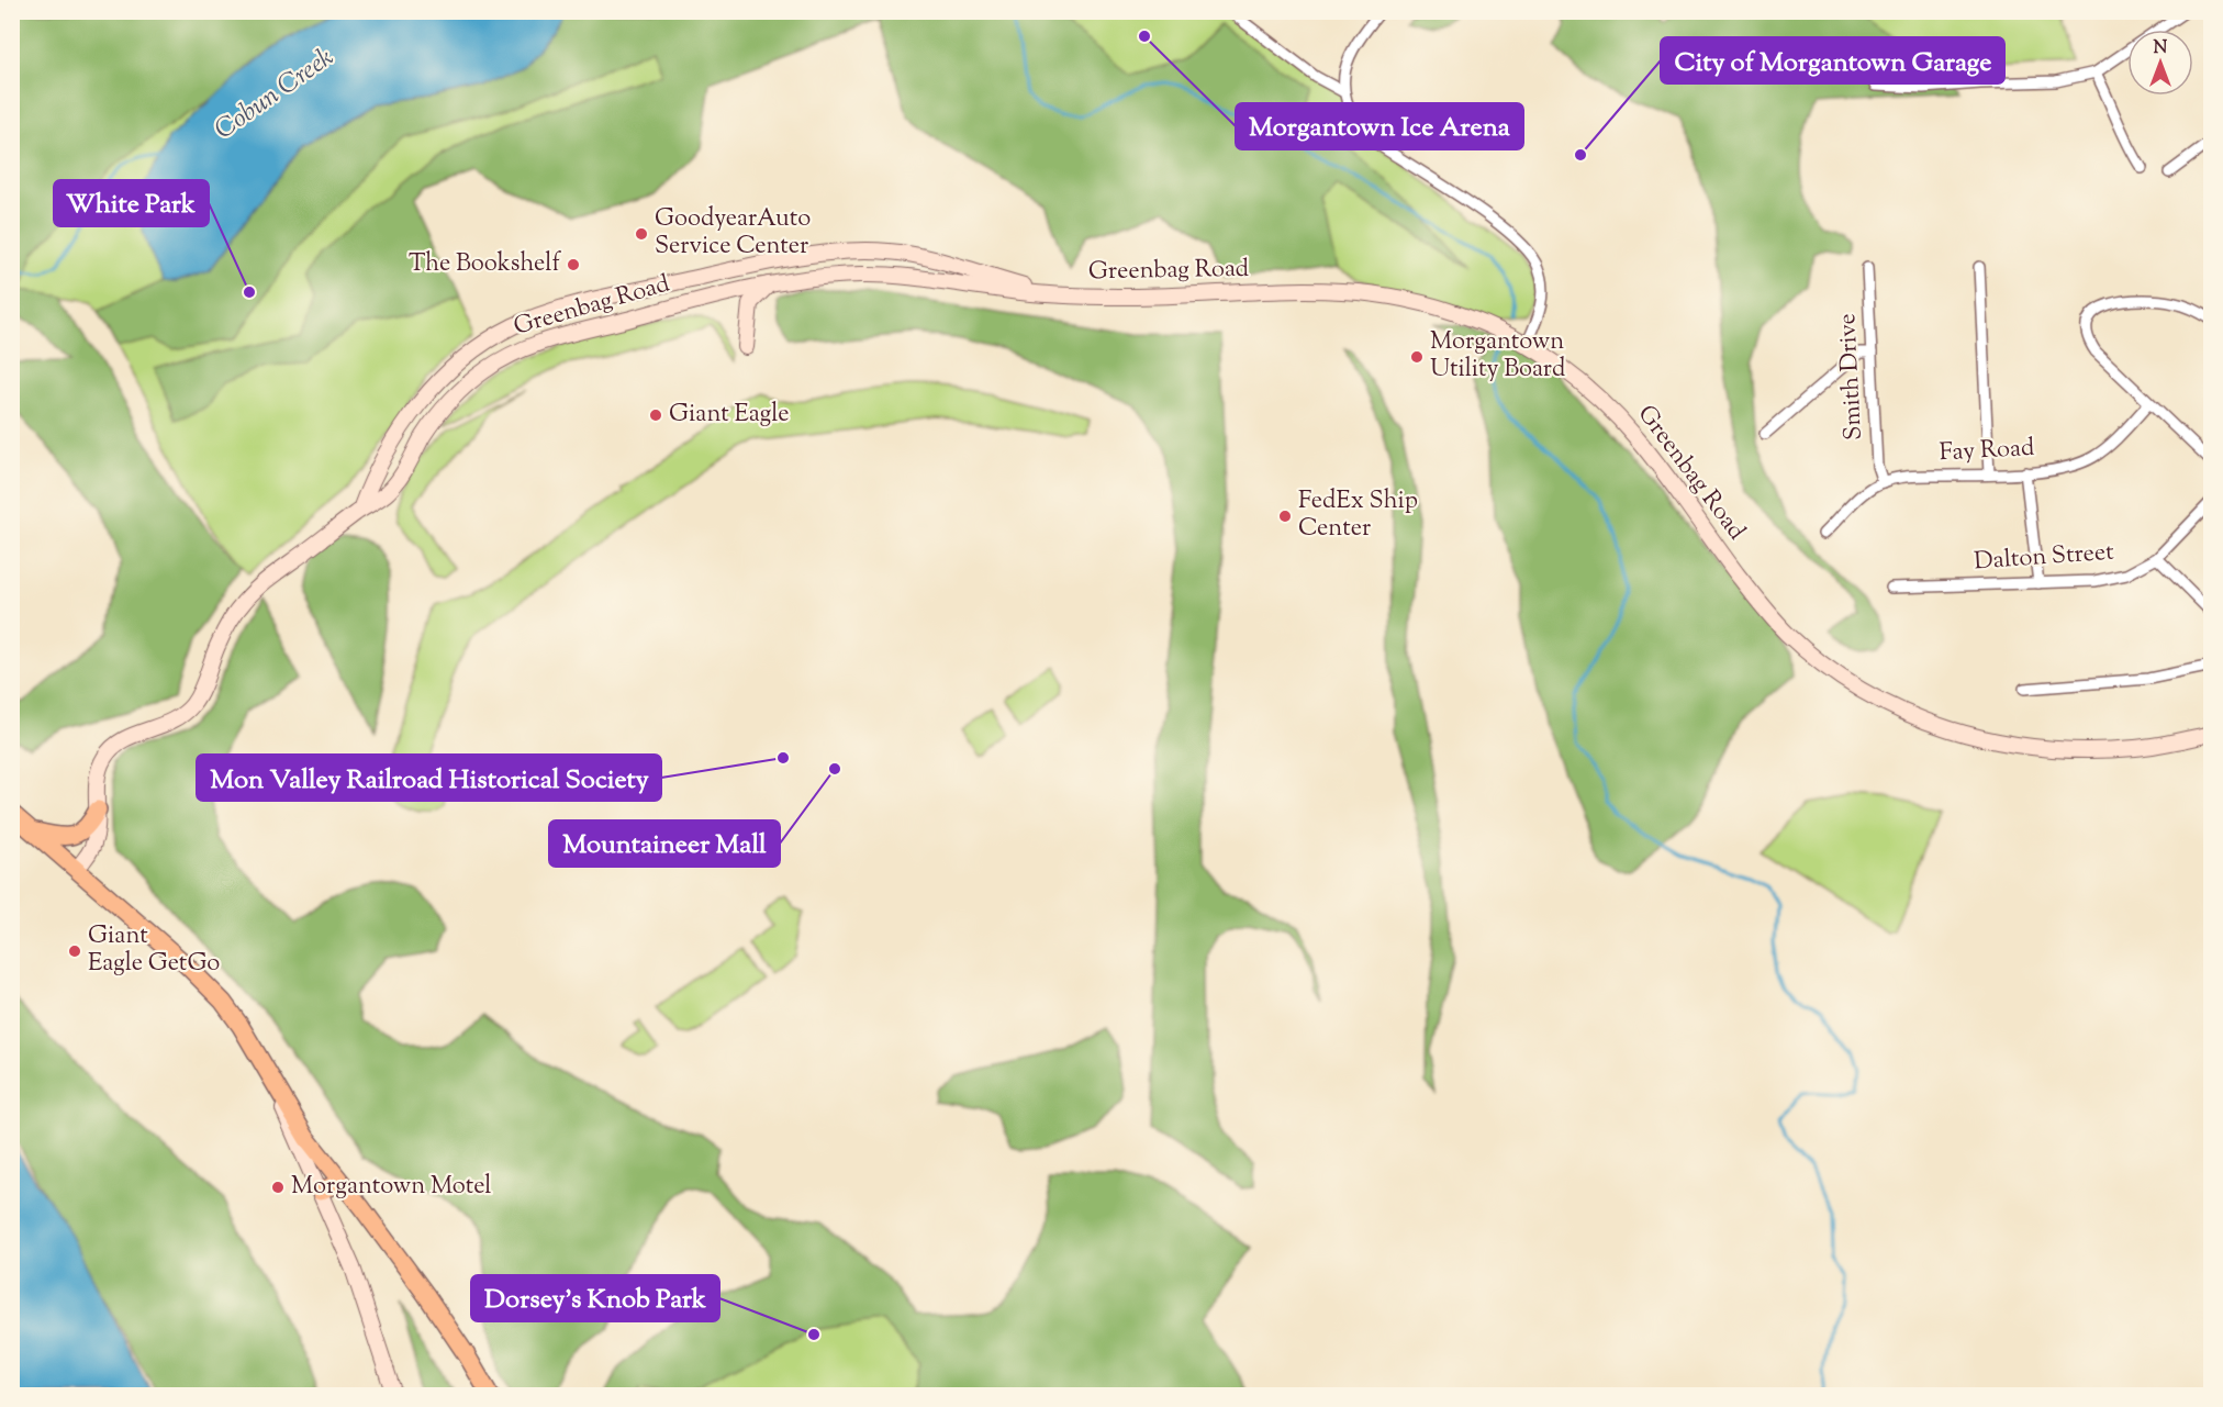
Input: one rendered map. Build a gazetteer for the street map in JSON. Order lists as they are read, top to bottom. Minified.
{"streets":{"main road":["Greenbag Road"],"street":["Smith Drive","Fay Road","Dalton Street"]},"crossings":[["Smith Drive","Fay Road"]],"water":["Cobun Creek"],"places":["Morgantown Ice Arena","City of Morgantown Garage","GoodyearAuto Service Center","The Bookshelf","White Park","Morgantown Utility Board","Giant Eagle","FedEx Ship Center","Mon Valley Railroad Historical Society","Mountaineer Mall","Giant Eagle GetGo","Morgantown Motel","Dorsey's Knob Park"],"north":"top"}
